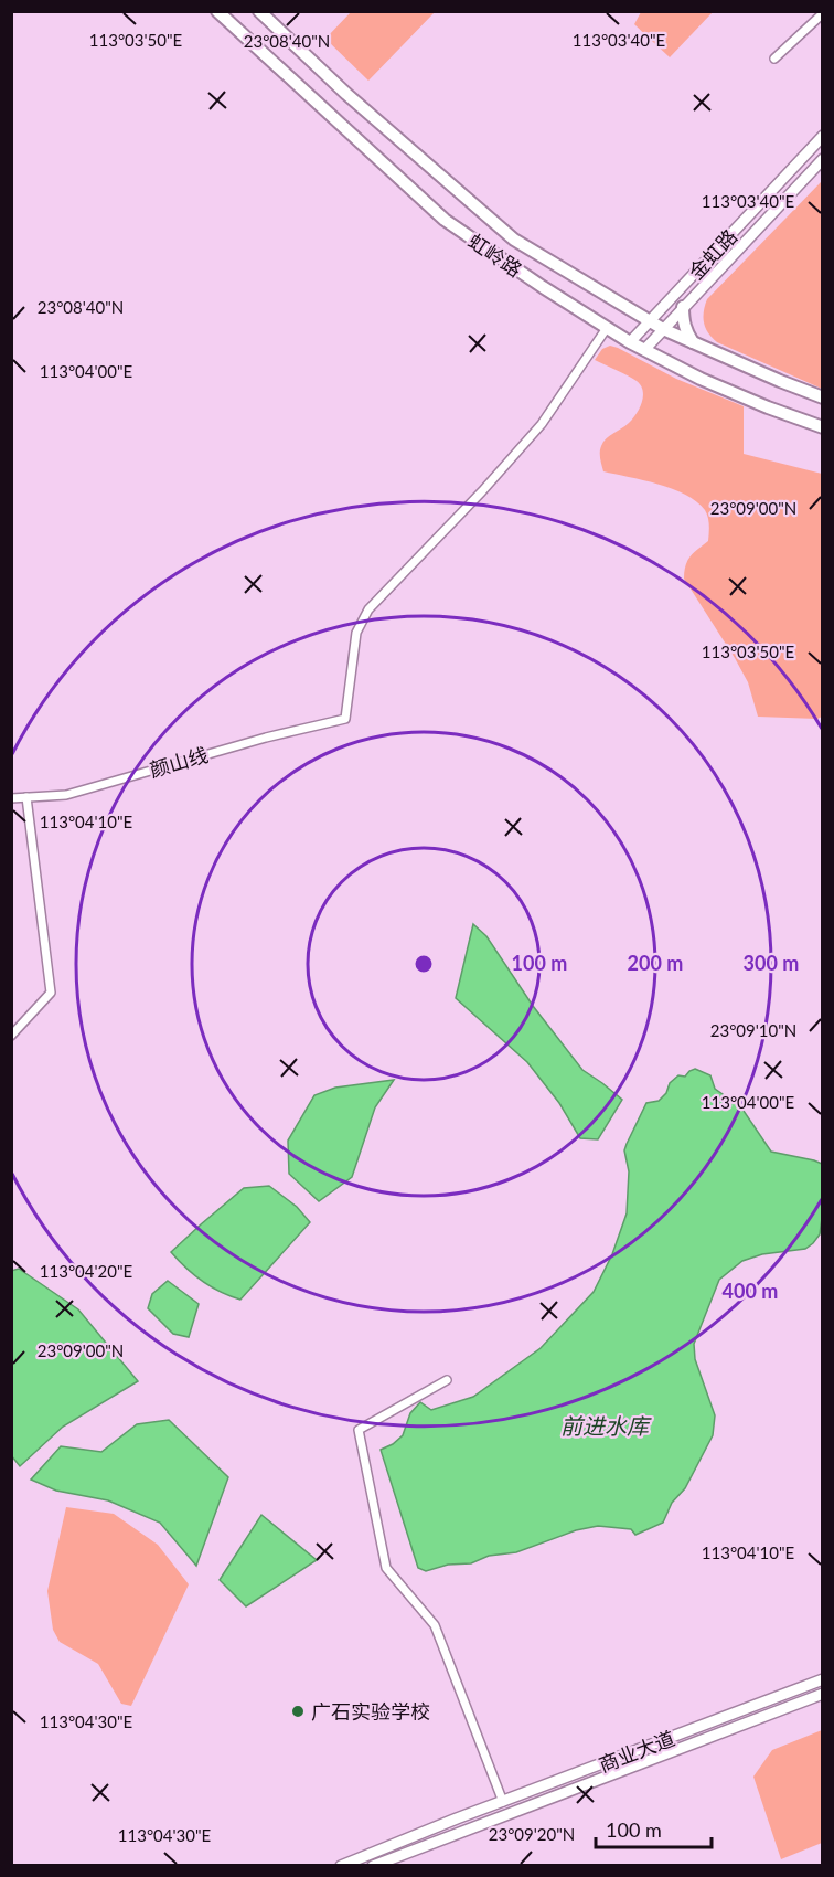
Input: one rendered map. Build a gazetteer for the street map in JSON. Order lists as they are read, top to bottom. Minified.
{"streets":{"main road":["金虹路","虹岭路","商业大道"],"street":["颜山线"]},"crossings":[["金虹路","虹岭路"],["虹岭路","颜山线"]],"water":["前进水库"],"places":["广石实验学校"],"scale_bar":"100 m","coordinates":["113°03'50\"E","113°03'40\"E","23°08'40\"N","113°04'00\"E","23°09'00\"N","113°04'10\"E","23°09'10\"N","113°04'20\"E","113°04'30\"E","23°09'20\"N"],"rings":["100 m","200 m","300 m","400 m"]}
